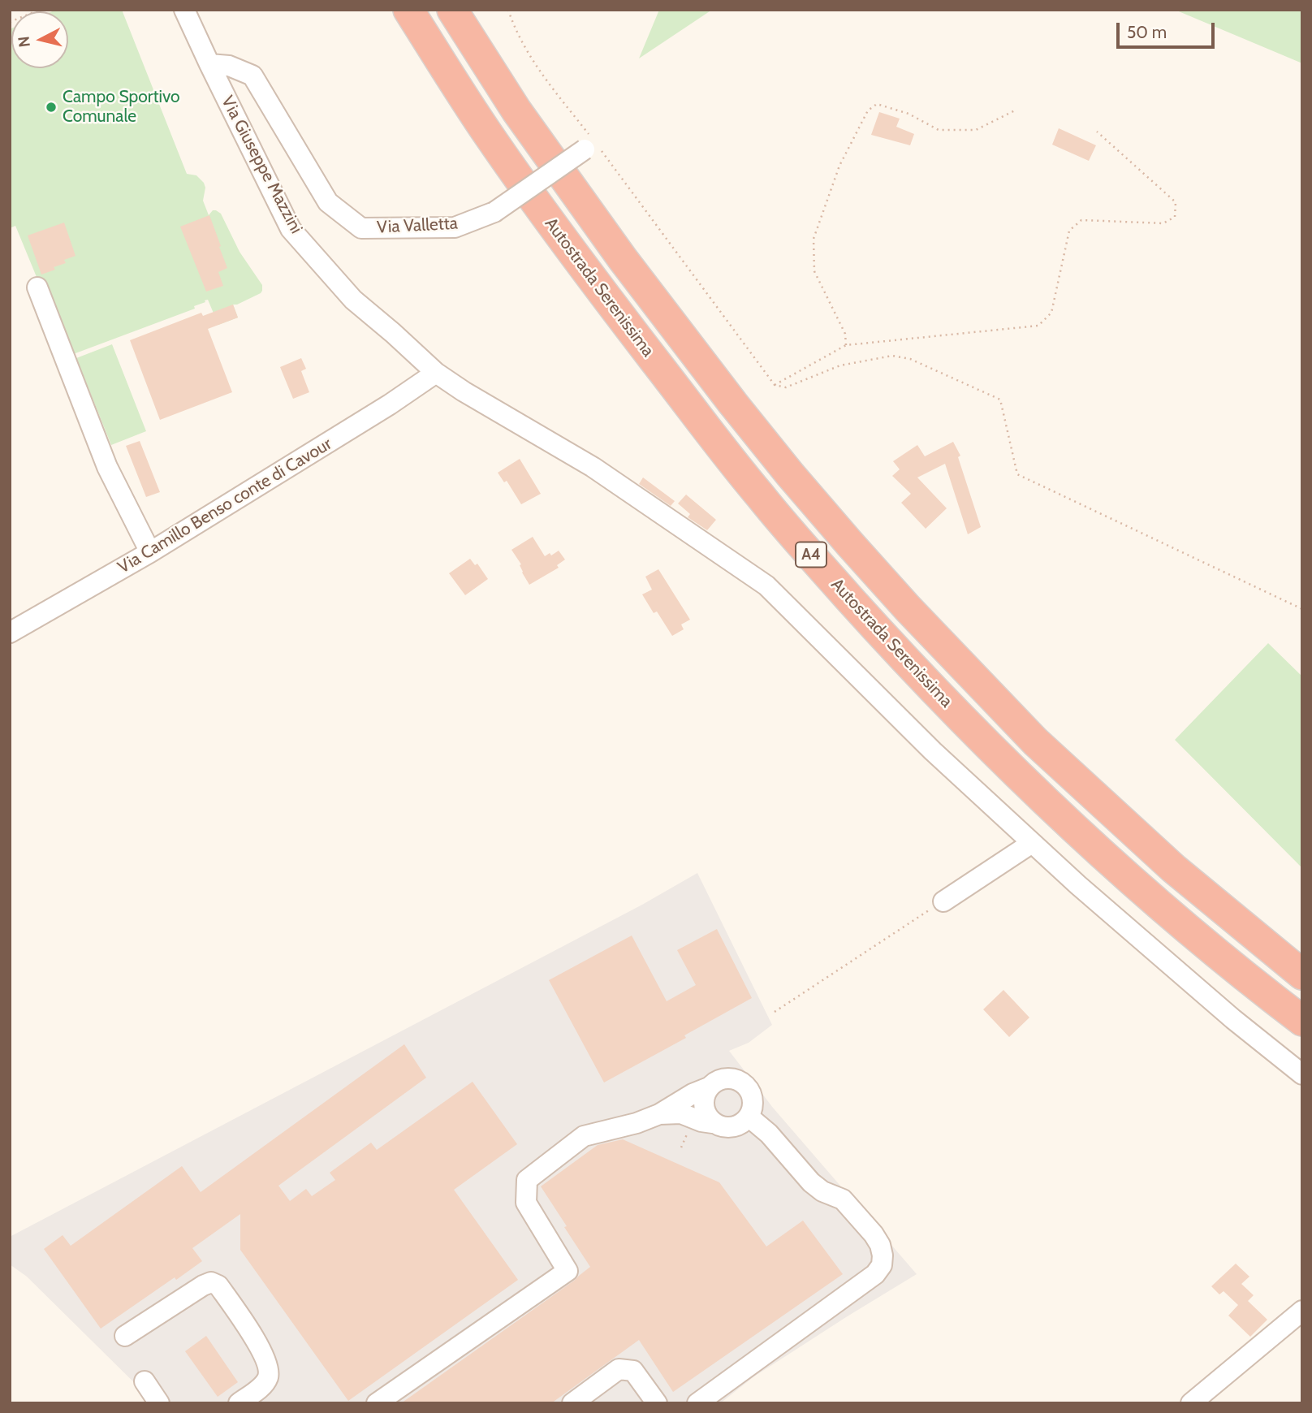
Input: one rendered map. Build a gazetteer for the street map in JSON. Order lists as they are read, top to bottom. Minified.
{"streets":{"highway":["Autostrada Serenissima","A4"],"street":["Via Giuseppe Mazzini","Via Valletta","Via Camillo Benso conte di Cavour"]},"crossings":[["Via Giuseppe Mazzini","Via Valletta"],["Via Giuseppe Mazzini","Via Camillo Benso conte di Cavour"]],"places":["Campo Sportivo Comunale"],"scale_bar":"50 m","north":"left"}
